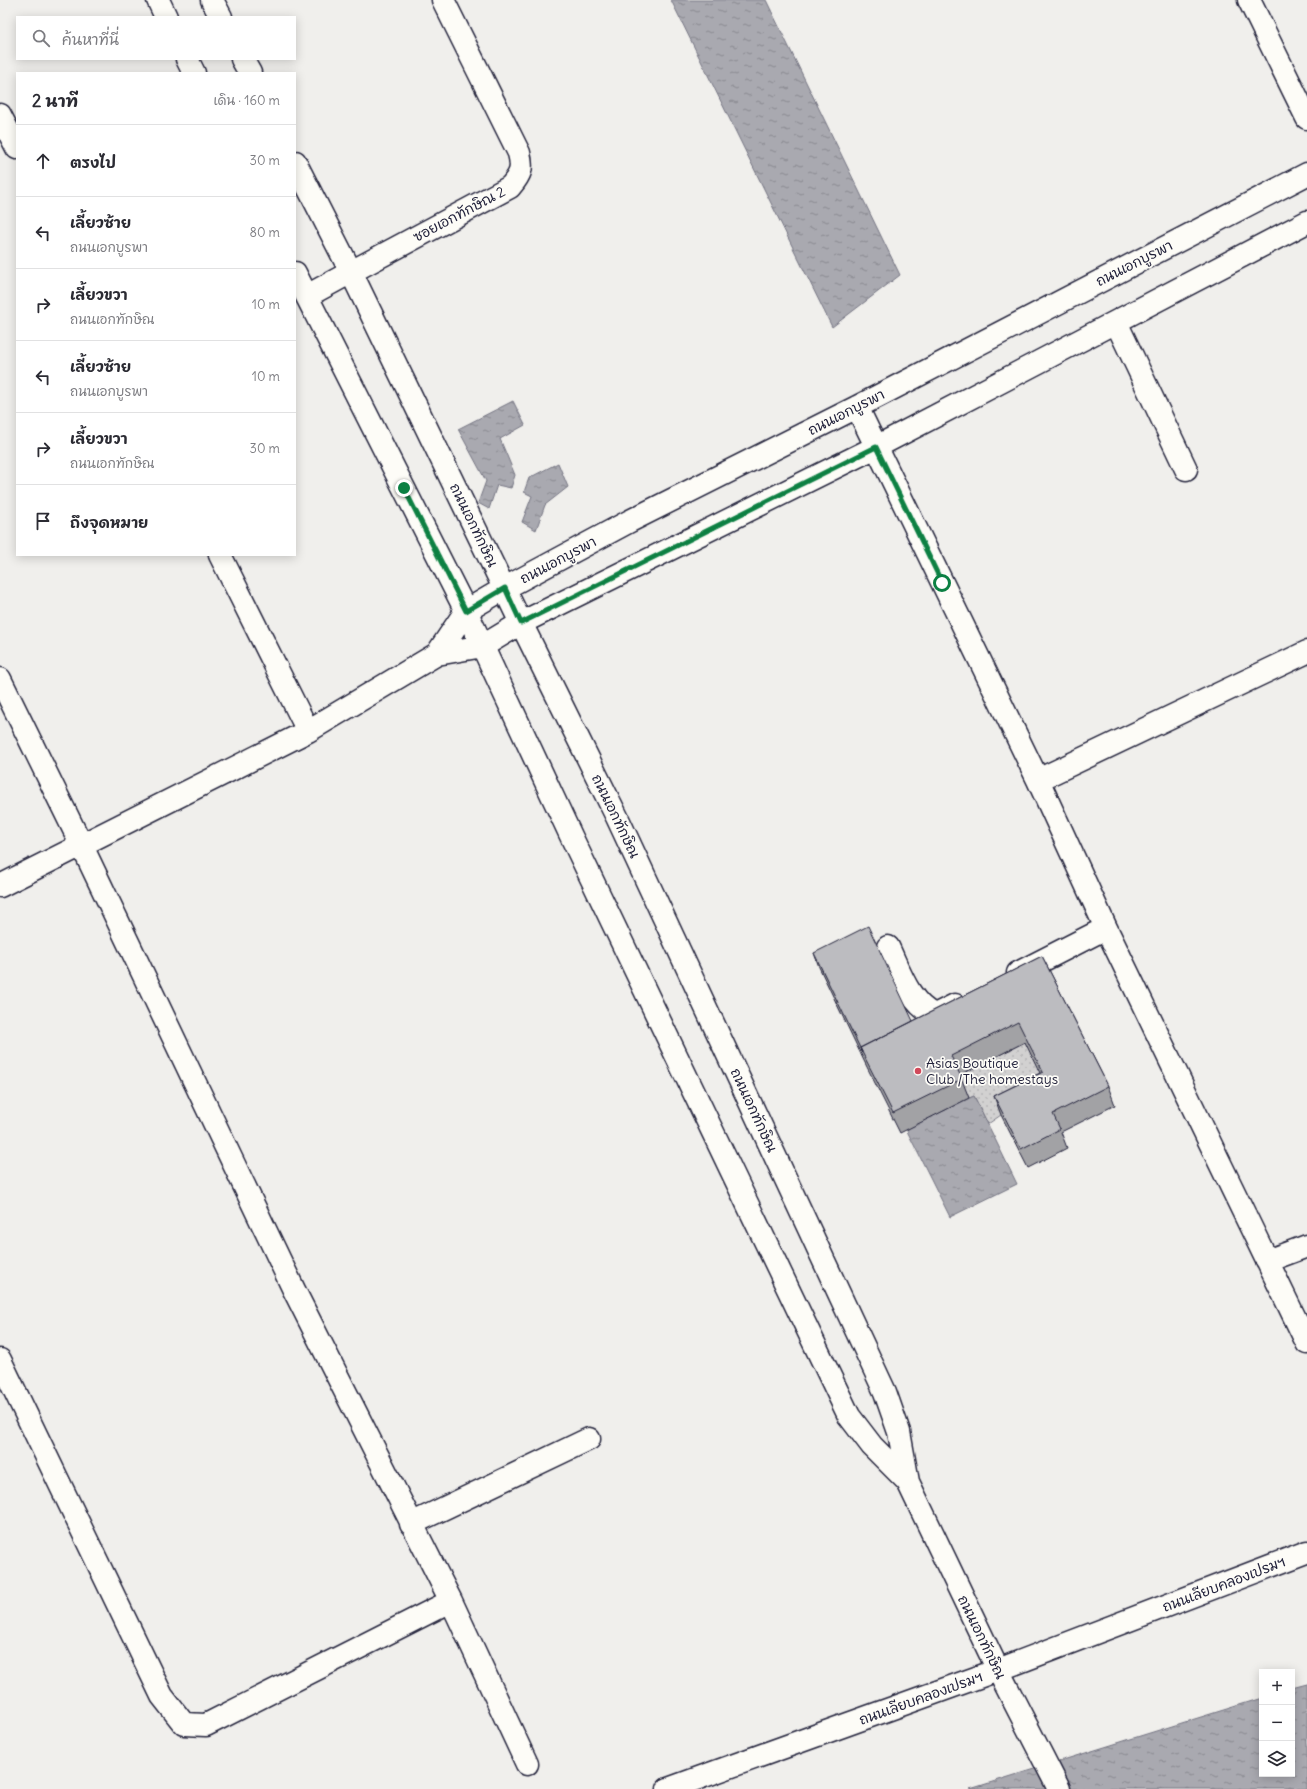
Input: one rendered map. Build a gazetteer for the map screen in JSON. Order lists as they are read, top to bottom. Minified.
{"streets":{"street":["ซอยเอกทักษิณ 2","ถนนเอกบูรพา","ถนนเอกทักษิณ","ถนนเลียบคลองเปรมฯ"]},"crossings":[["ซอยเอกทักษิณ 2","ถนนเอกทักษิณ"],["ถนนเอกบูรพา","ถนนเอกทักษิณ"],["ถนนเอกทักษิณ","ถนนเลียบคลองเปรมฯ"]],"places":["Asias Boutique Club /The homestays"],"page":{"search":"ค้นหาที่นี่","heading":["2 นาที","เดิน · 160 m"],"list":[["ตรงไป","30 m"],["เลี้ยวซ้าย","ถนนเอกบูรพา","80 m"],["เลี้ยวขวา","ถนนเอกทักษิณ","10 m"],["เลี้ยวซ้าย","ถนนเอกบูรพา","10 m"],["เลี้ยวขวา","ถนนเอกทักษิณ","30 m"],"ถึงจุดหมาย"],"map_buttons":["+","−"]}}
